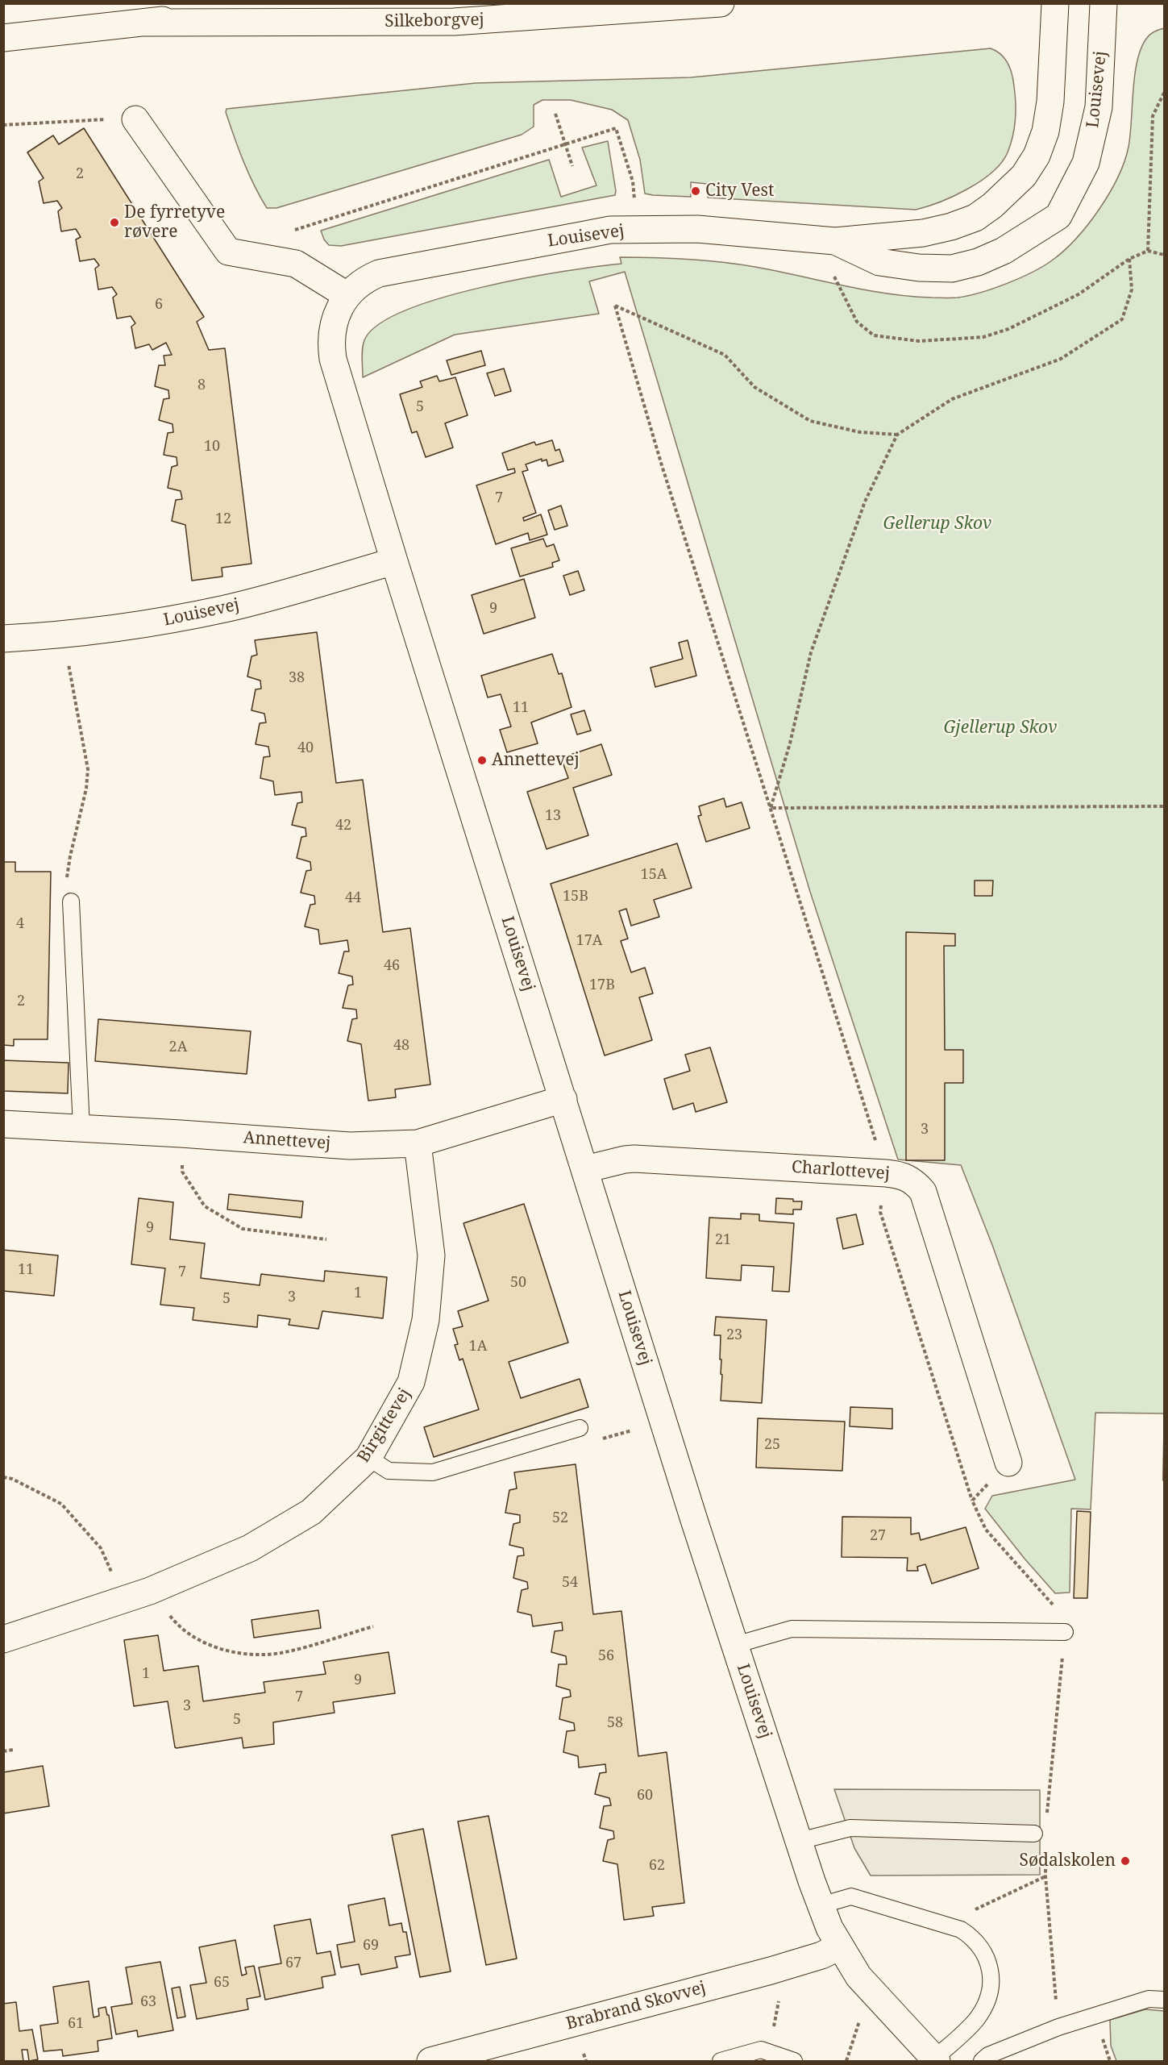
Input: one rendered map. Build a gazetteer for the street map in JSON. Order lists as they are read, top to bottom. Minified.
{"streets":{"street":["Silkeborgvej","Louisevej","Annettevej","Charlottevej","Birgittevej","Brabrand Skovvej"]},"crossings":[["Louisevej","Annettevej"],["Louisevej","Charlottevej"],["Louisevej","Brabrand Skovvej"],["Annettevej","Birgittevej"]],"parks":["Gellerup Skov","Gjellerup Skov"],"places":["City Vest","De fyrretyve røvere","Annettevej","Sødalskolen"],"house_numbers":["2","6","8","5","10","7","12","9","38","11","40","13","42","15A","15B","44","4","17A","46","17B","2","48","2A","3","9","21","11","7","50","1","3","5","23","1A","25","52","27","54","56","1","9","7","3","5","58","60","62","69","67","65","63","61"]}
